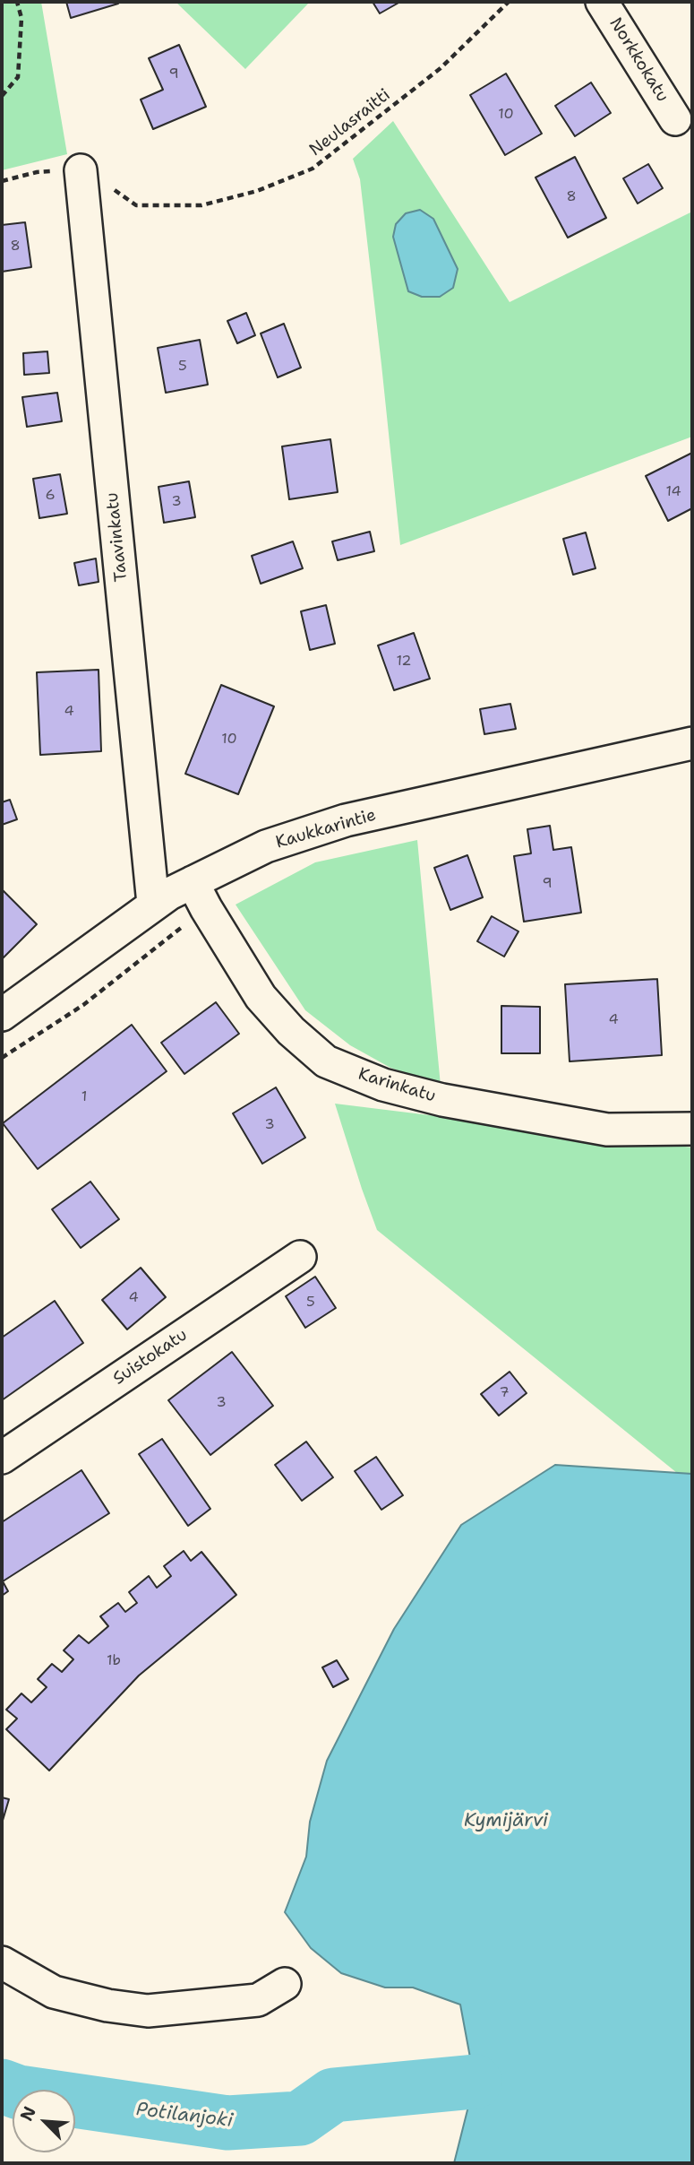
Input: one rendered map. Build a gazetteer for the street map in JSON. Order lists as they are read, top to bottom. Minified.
{"streets":{"street":["Norkkokatu","Taavinkatu","Kaukkarintie","Karinkatu","Suistokatu"],"path":["Neulasraitti"]},"crossings":[["Neulasraitti","Taavinkatu"],["Taavinkatu","Kaukkarintie"],["Kaukkarintie","Karinkatu"]],"water":["Kymijärvi","Potilanjoki"],"house_numbers":["9","10","8","8","5","14","6","3","12","4","10","9","4","1","3","4","5","7","3","1b"],"north":"top left"}
